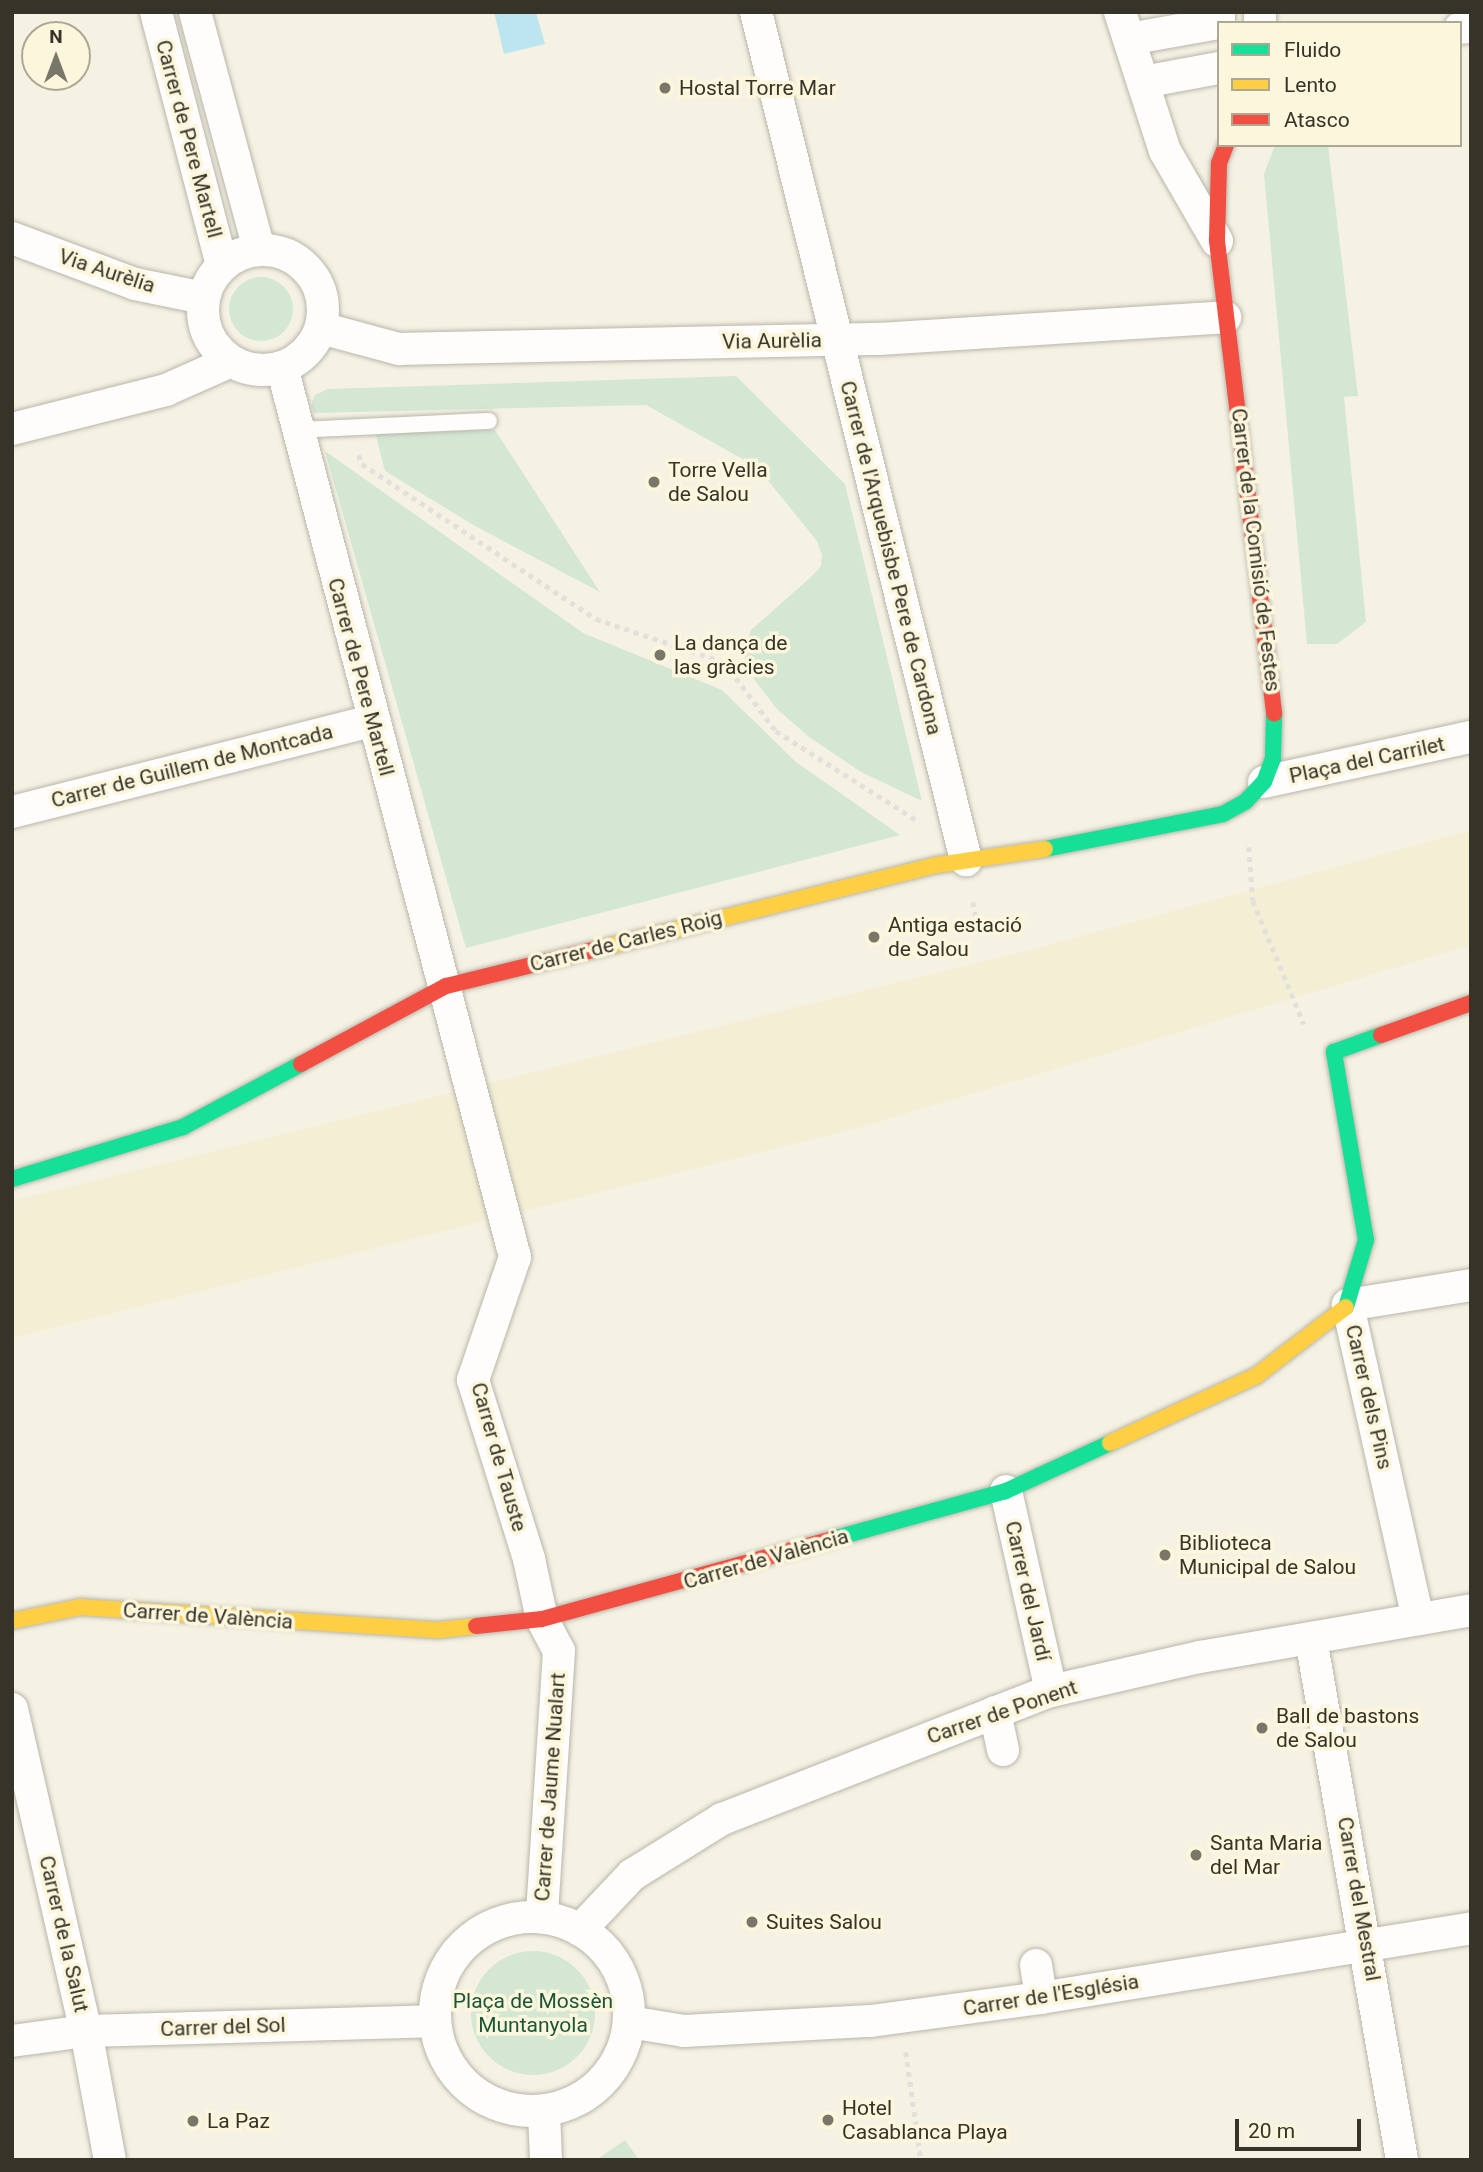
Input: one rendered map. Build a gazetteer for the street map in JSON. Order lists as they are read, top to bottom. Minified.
{"streets":{"street":["Carrer de Pere Martell","Via Aurèlia","Carrer de la Comisió de Festes","Carrer de l'Arquebisbe Pere de Cardona","Plaça del Carrilet","Carrer de Guillem de Montcada","Carrer de Carles Roig","Carrer dels Pins","Carrer de Tauste","Carrer de València","Carrer del Jardí","Carrer de Ponent","Carrer de Jaume Nualart","Carrer del Mestral","Carrer de la Salut","Carrer de l'Església","Carrer del Sol"]},"crossings":[["Carrer de Pere Martell","Via Aurèlia"],["Carrer de Pere Martell","Carrer de Guillem de Montcada"],["Carrer de Pere Martell","Carrer de Carles Roig"],["Carrer de Pere Martell","Carrer de Tauste"],["Via Aurèlia","Carrer de la Comisió de Festes"],["Via Aurèlia","Carrer de l'Arquebisbe Pere de Cardona"],["Carrer de la Comisió de Festes","Plaça del Carrilet"],["Carrer de la Comisió de Festes","Carrer de Carles Roig"],["Carrer de l'Arquebisbe Pere de Cardona","Carrer de Carles Roig"],["Plaça del Carrilet","Carrer de Carles Roig"],["Carrer dels Pins","Carrer de València"],["Carrer dels Pins","Carrer de Ponent"],["Carrer de Tauste","Carrer de València"],["Carrer de Tauste","Carrer de Jaume Nualart"],["Carrer de València","Carrer del Jardí"],["Carrer de València","Carrer de Jaume Nualart"],["Carrer del Jardí","Carrer de Ponent"],["Carrer de Ponent","Carrer de Jaume Nualart"],["Carrer de Ponent","Carrer del Mestral"],["Carrer de Ponent","Carrer de l'Església"],["Carrer de Ponent","Carrer del Sol"],["Carrer de Jaume Nualart","Carrer de l'Església"],["Carrer de Jaume Nualart","Carrer del Sol"],["Carrer del Mestral","Carrer de l'Església"],["Carrer de la Salut","Carrer del Sol"],["Carrer de l'Església","Carrer del Sol"]],"parks":["Plaça de Mossèn Muntanyola"],"places":["Hostal Torre Mar","Torre Vella de Salou","La dança de las gràcies","Antiga estació de Salou","Biblioteca Municipal de Salou","Ball de bastons de Salou","Santa Maria del Mar","Suites Salou","Hotel Casablanca Playa","La Paz"],"legend":["Fluido","Lento","Atasco"],"scale_bar":"20 m","north":"top"}
